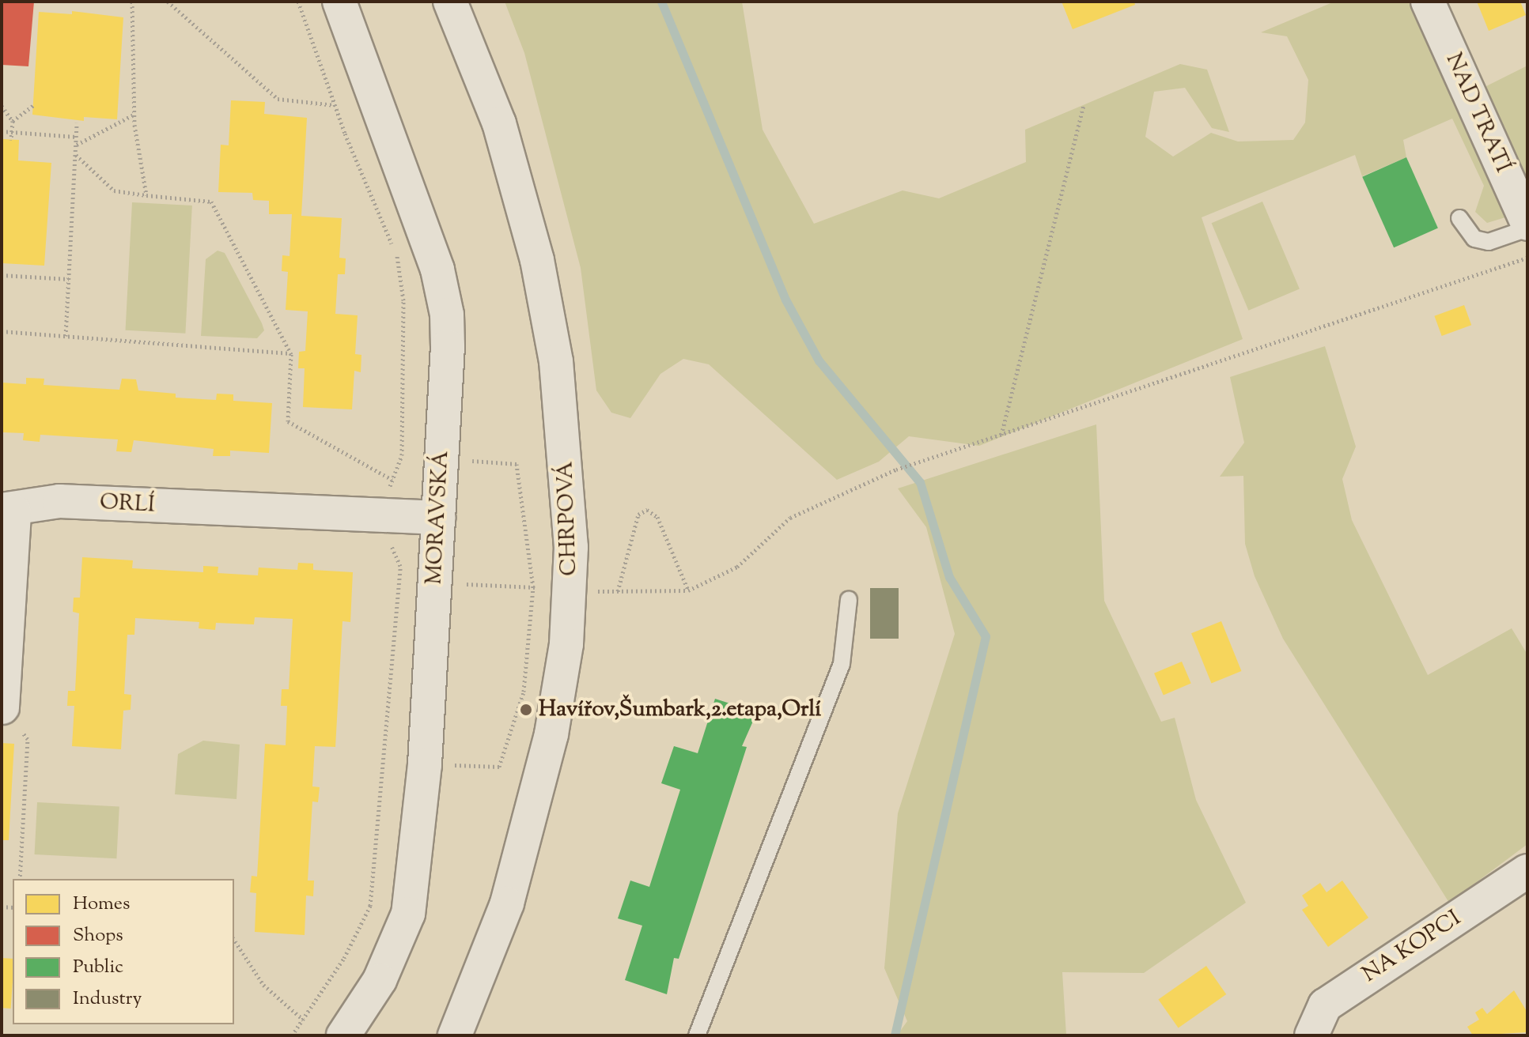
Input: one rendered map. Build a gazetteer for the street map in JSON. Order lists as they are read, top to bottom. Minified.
{"streets":{"street":["NAD TRATÍ","ORLÍ","MORAVSKÁ","CHRPOVÁ","NA KOPCI"]},"crossings":[["ORLÍ","MORAVSKÁ"]],"places":["Havířov,Šumbark,2.etapa,Orlí"],"legend":["Homes","Shops","Public","Industry"]}
